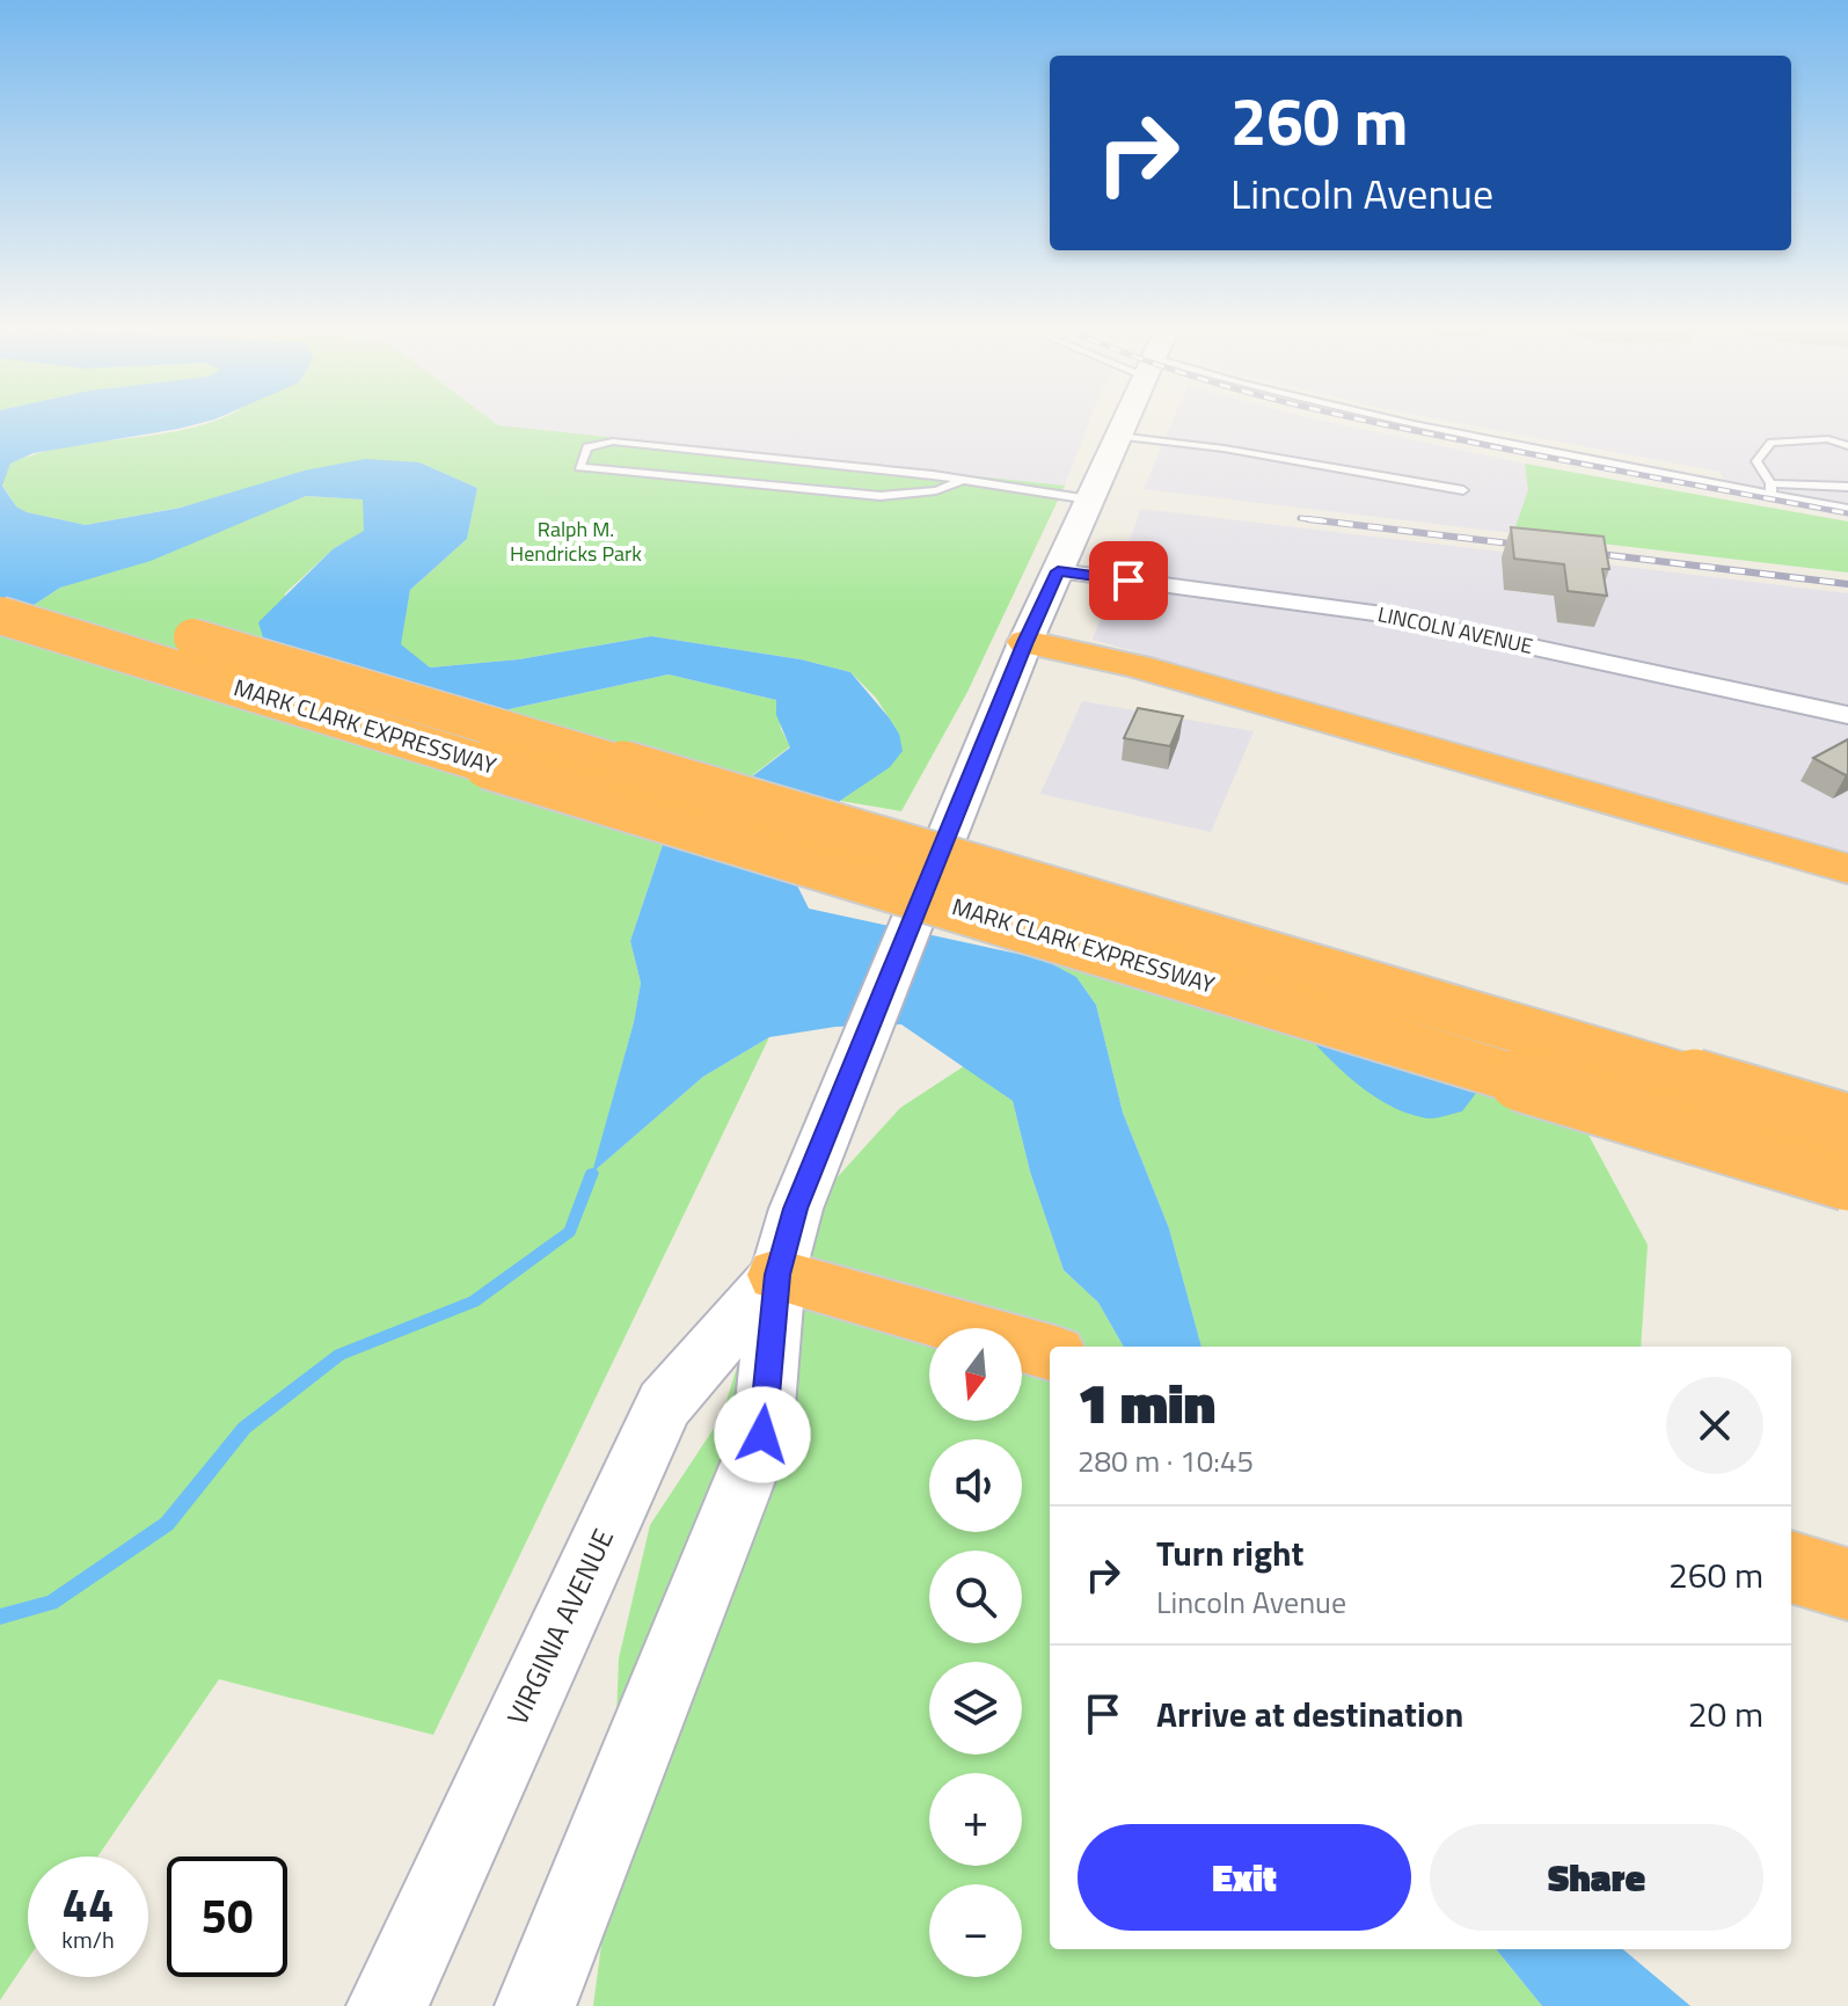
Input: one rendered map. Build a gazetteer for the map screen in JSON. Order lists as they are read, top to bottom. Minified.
{"streets":{"highway":["MARK CLARK EXPRESSWAY"],"main road":["VIRGINIA AVENUE"],"street":["LINCOLN AVENUE"]},"crossings":[["LINCOLN AVENUE","VIRGINIA AVENUE"]],"parks":["Ralph M. Hendricks Park"],"north":"bottom","page":{"turn":["260 m","Lincoln Avenue"],"map_buttons":["+","−"],"heading":["1 min","280 m · 10:45"],"list":[{"name":"Turn right","note":"Lincoln Avenue","value":"260 m"},{"name":"Arrive at destination","value":"20 m"}],"buttons":["Exit","Share"],"speed":"44 km/h","limit":"50"}}
